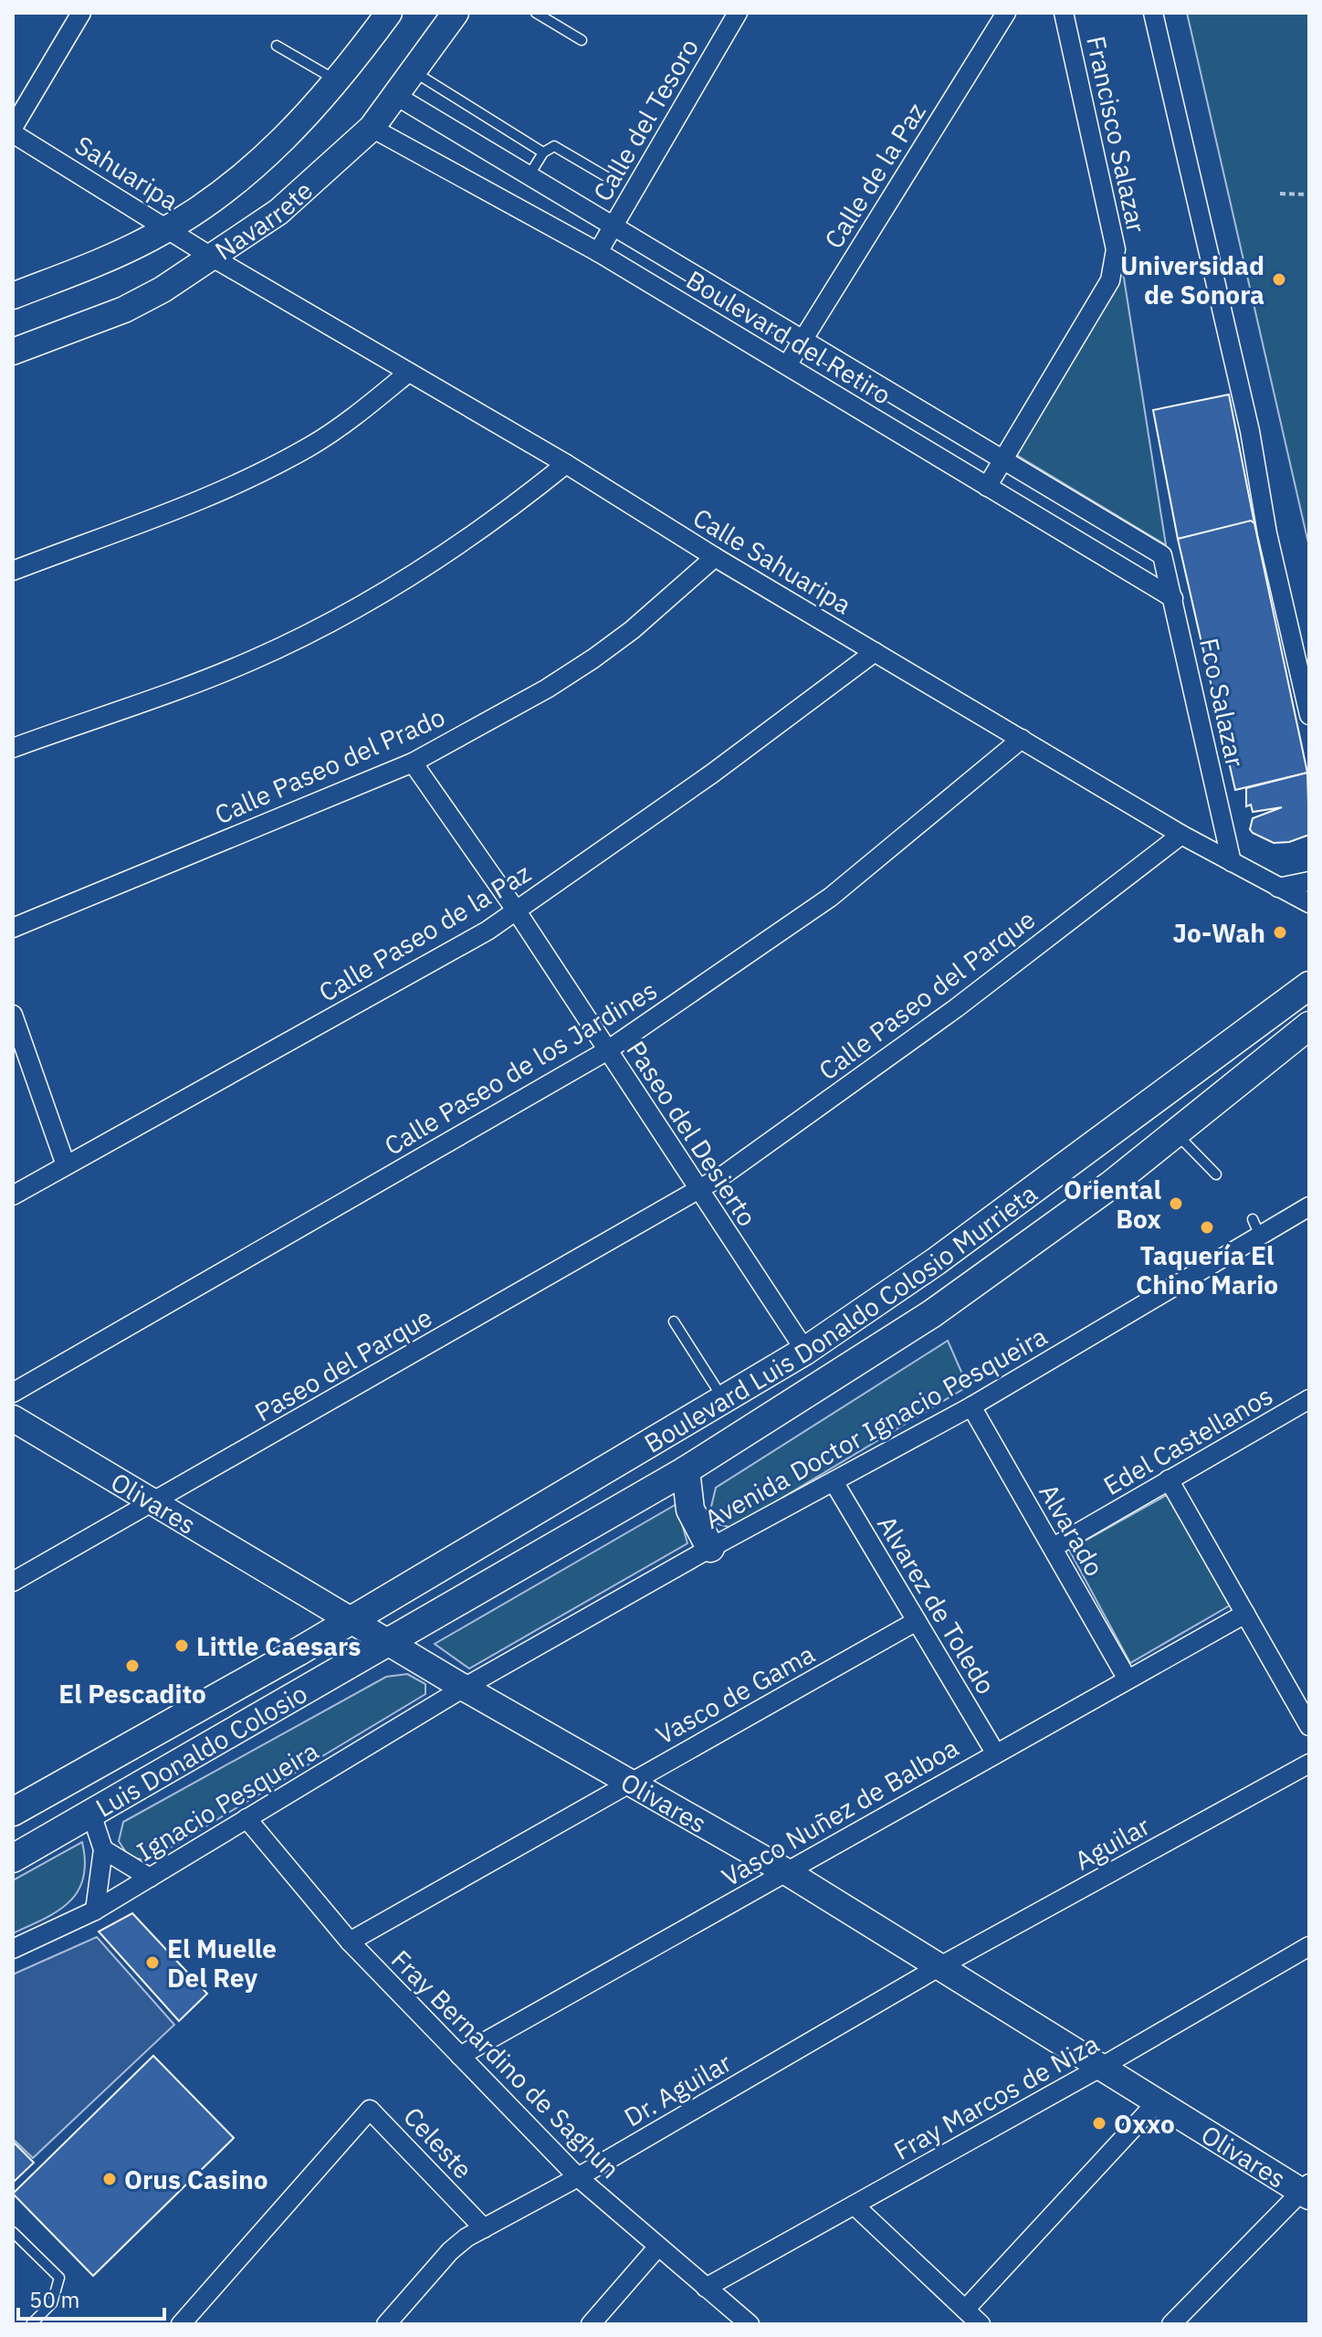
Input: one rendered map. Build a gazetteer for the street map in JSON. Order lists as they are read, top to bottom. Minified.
{"streets":{"main road":["Navarrete","Boulevard Luis Donaldo Colosio Murrieta","Olivares","Luis Donaldo Colosio"],"street":["Calle del Tesoro","Francisco Salazar","Sahuaripa","Calle de la Paz","Boulevard del Retiro","Calle Sahuaripa","Fco Salazar","Calle Paseo del Prado","Calle Paseo de la Paz","Calle Paseo del Parque","Calle Paseo de los Jardines","Paseo del Desierto","Paseo del Parque","Avenida Doctor Ignacio Pesqueira","Edel Castellanos","Alvarado","Alvarez de Toledo","Vasco de Gama","Ignacio Pesqueira","Vasco Nuñez de Balboa","Aguilar","Fray Bernardino de Saghun","Dr. Aguilar","Fray Marcos de Niza","Celeste"]},"crossings":[["Calle del Tesoro","Boulevard del Retiro"],["Francisco Salazar","Boulevard del Retiro"],["Sahuaripa","Navarrete"],["Sahuaripa","Calle Sahuaripa"],["Calle de la Paz","Boulevard del Retiro"],["Navarrete","Boulevard del Retiro"],["Navarrete","Calle Sahuaripa"],["Boulevard del Retiro","Fco Salazar"],["Calle Sahuaripa","Fco Salazar"],["Calle Sahuaripa","Calle Paseo del Prado"],["Calle Sahuaripa","Calle Paseo de la Paz"],["Calle Sahuaripa","Calle Paseo del Parque"],["Calle Sahuaripa","Calle Paseo de los Jardines"],["Calle Paseo del Prado","Paseo del Desierto"],["Calle Paseo de la Paz","Paseo del Desierto"],["Calle Paseo del Parque","Paseo del Desierto"],["Calle Paseo del Parque","Paseo del Parque"],["Calle Paseo de los Jardines","Paseo del Desierto"],["Paseo del Desierto","Boulevard Luis Donaldo Colosio Murrieta"],["Paseo del Desierto","Paseo del Parque"],["Boulevard Luis Donaldo Colosio Murrieta","Olivares"],["Boulevard Luis Donaldo Colosio Murrieta","Luis Donaldo Colosio"],["Paseo del Parque","Olivares"],["Avenida Doctor Ignacio Pesqueira","Olivares"],["Avenida Doctor Ignacio Pesqueira","Alvarado"],["Avenida Doctor Ignacio Pesqueira","Alvarez de Toledo"],["Avenida Doctor Ignacio Pesqueira","Ignacio Pesqueira"],["Edel Castellanos","Alvarado"],["Olivares","Vasco de Gama"],["Olivares","Luis Donaldo Colosio"],["Olivares","Ignacio Pesqueira"],["Olivares","Vasco Nuñez de Balboa"],["Olivares","Aguilar"],["Olivares","Dr. Aguilar"],["Olivares","Fray Marcos de Niza"],["Alvarado","Vasco Nuñez de Balboa"],["Alvarez de Toledo","Vasco de Gama"],["Alvarez de Toledo","Vasco Nuñez de Balboa"],["Vasco de Gama","Fray Bernardino de Saghun"],["Ignacio Pesqueira","Fray Bernardino de Saghun"],["Vasco Nuñez de Balboa","Fray Bernardino de Saghun"],["Aguilar","Dr. Aguilar"],["Fray Bernardino de Saghun","Dr. Aguilar"],["Fray Bernardino de Saghun","Fray Marcos de Niza"],["Dr. Aguilar","Celeste"]],"places":["Universidad de Sonora","Jo-Wah","Oriental Box","Taquería El Chino Mario","Little Caesars","El Pescadito","El Muelle Del Rey","Oxxo","Orus Casino"],"scale_bar":"50 m"}
